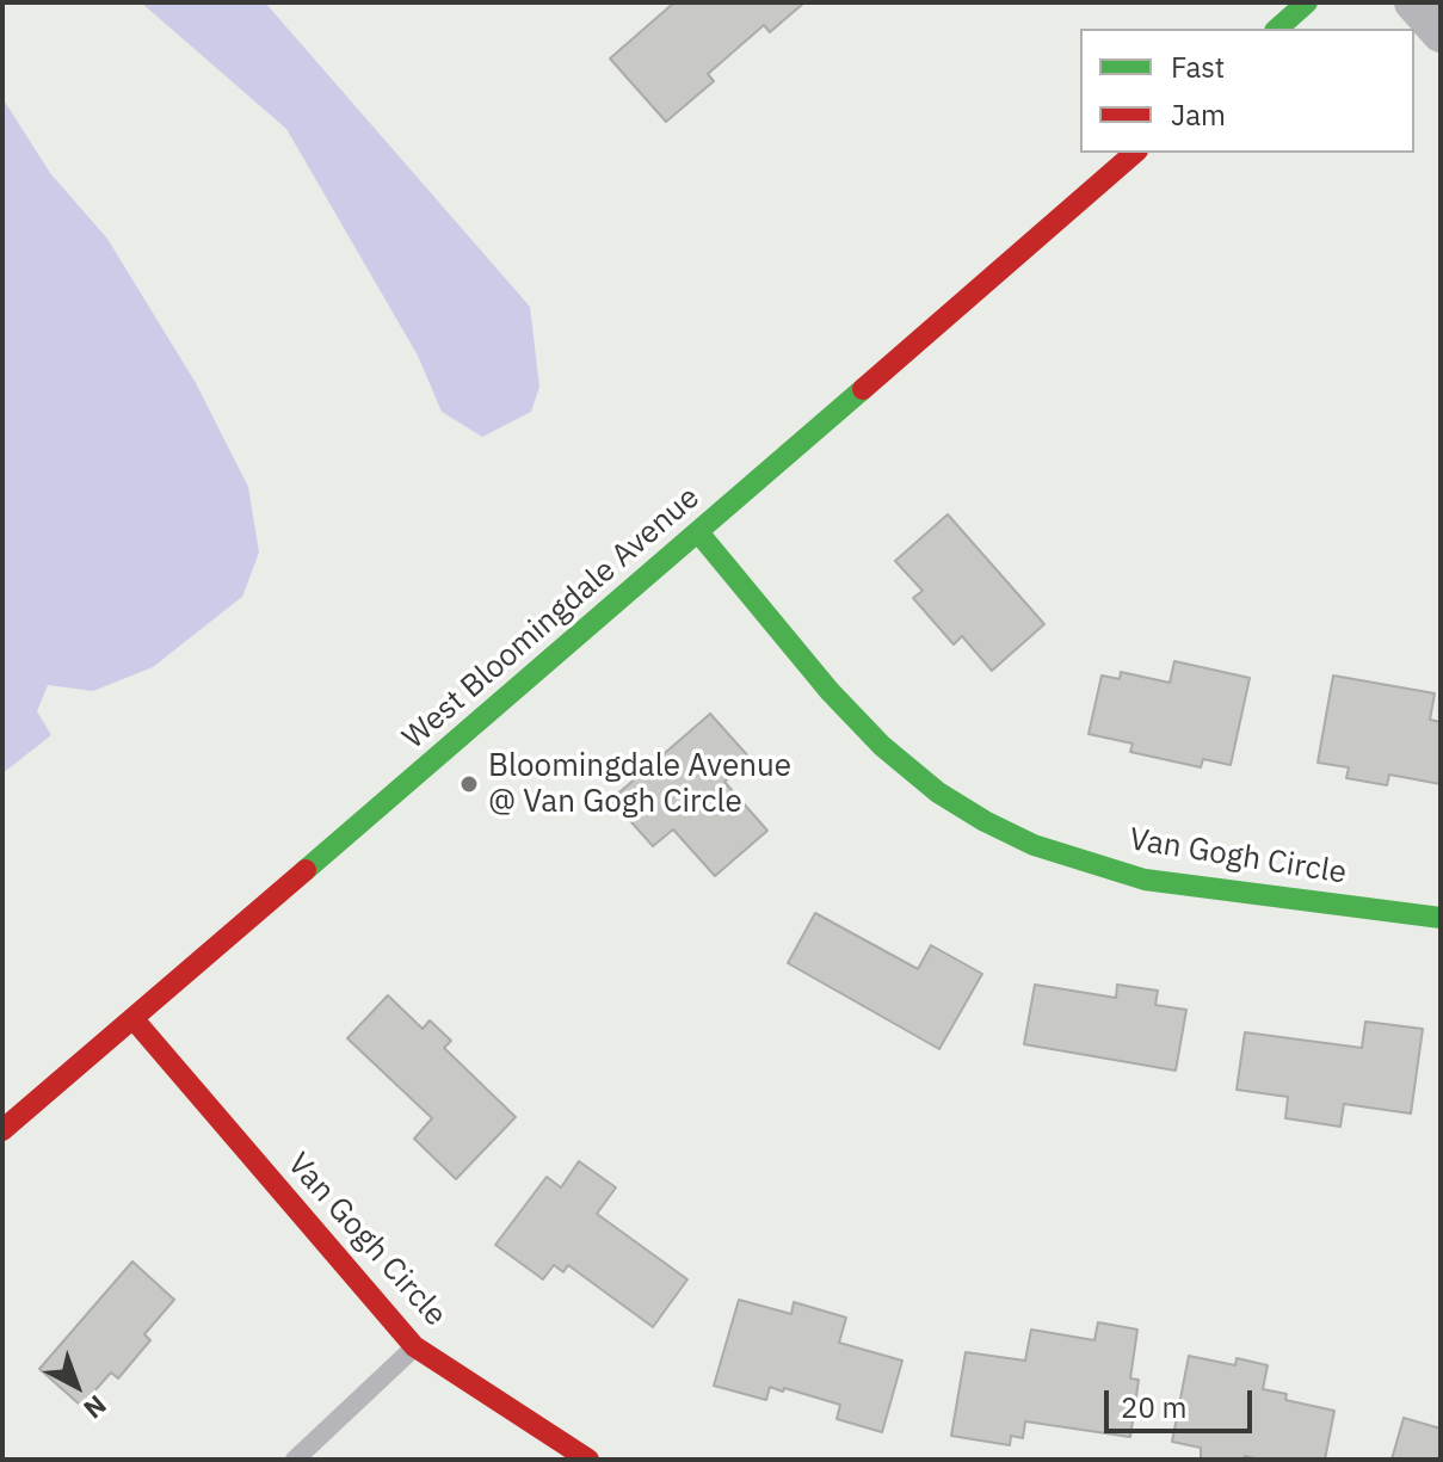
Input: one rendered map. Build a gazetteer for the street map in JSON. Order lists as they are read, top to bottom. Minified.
{"streets":{"main road":["West Bloomingdale Avenue","Van Gogh Circle"]},"crossings":[["West Bloomingdale Avenue","Van Gogh Circle"]],"places":["Bloomingdale Avenue @ Van Gogh Circle"],"legend":["Fast","Jam"],"scale_bar":"20 m","north":"bottom right"}
